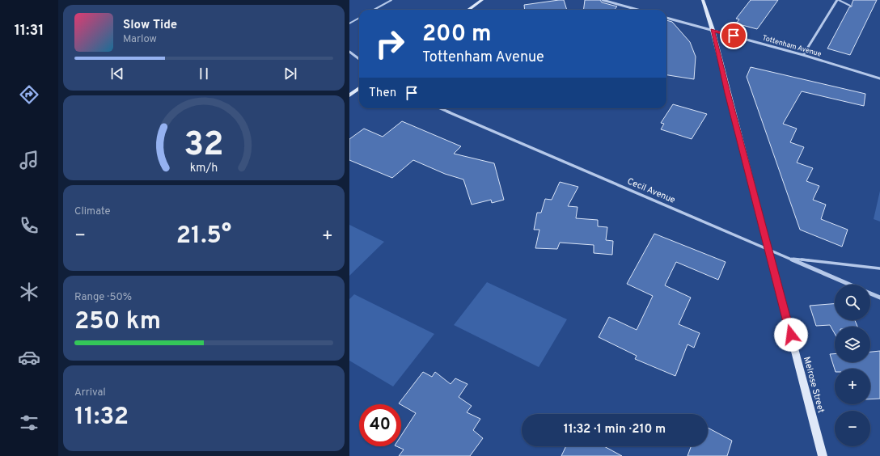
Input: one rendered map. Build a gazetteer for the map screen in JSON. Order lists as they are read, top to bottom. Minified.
{"streets":{"street":["Tottenham Avenue","Cecil Avenue","Melrose Street"]},"crossings":[["Tottenham Avenue","Melrose Street"],["Cecil Avenue","Melrose Street"]],"page":{"tabs":"11:31","turn":["200 m","Tottenham Avenue"],"song":["Slow Tide","Marlow"],"then":"Then","tile":["Climate",["Range · 50%","250 km"],["Arrival","11:32"]],"heat":["−","21.5°","+"],"map_buttons":["+","−"],"limit":"40","trip":"11:32 · 1 min · 210 m","gauge":["32","km/h"]}}
